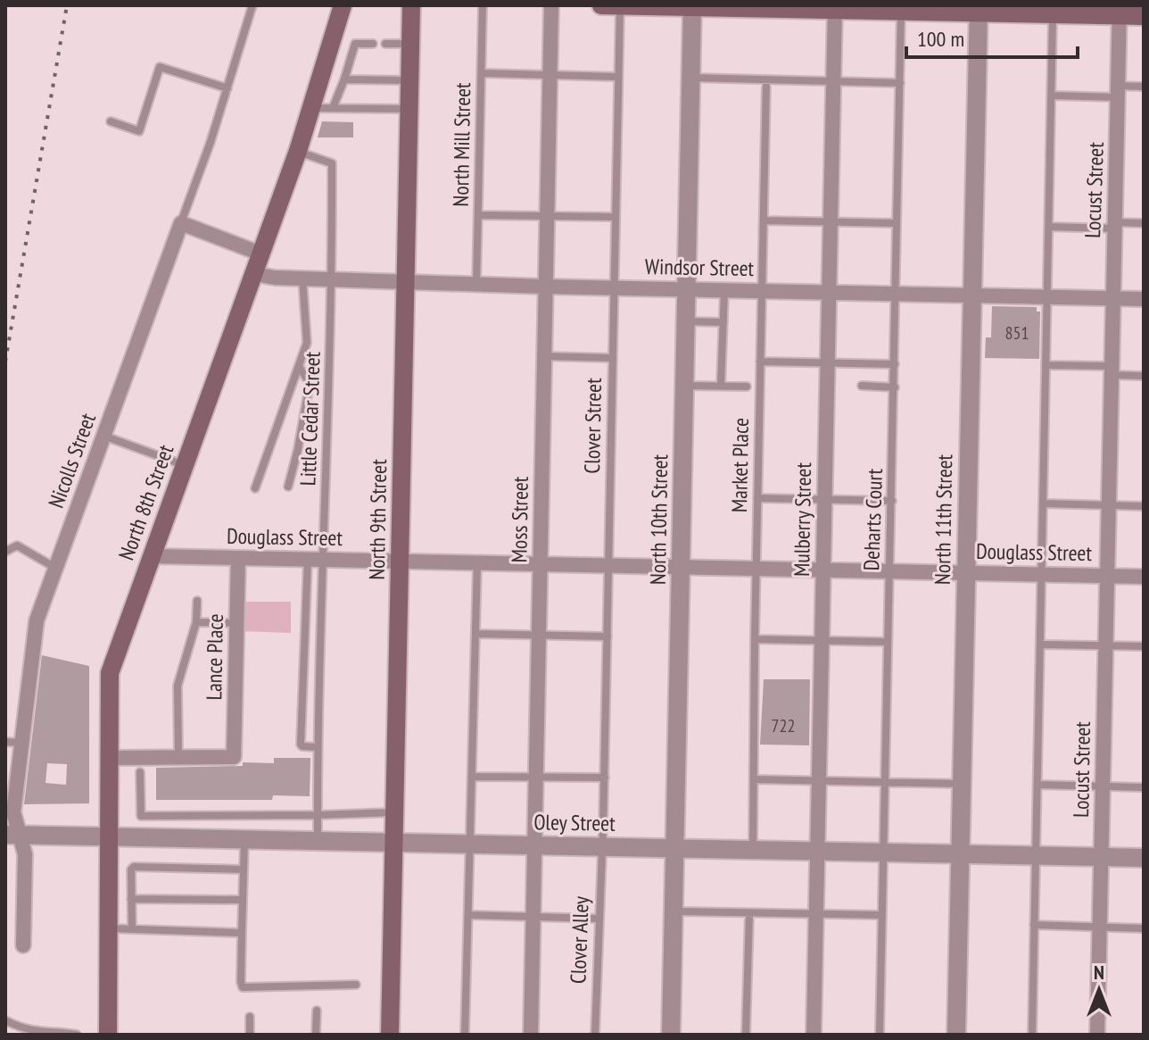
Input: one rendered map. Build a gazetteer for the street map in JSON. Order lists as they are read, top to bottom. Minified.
{"streets":{"main road":["North 8th Street","North 9th Street"],"street":["Locust Street","Windsor Street","Nicolls Street","Moss Street","North 10th Street","Mulberry Street","North 11th Street","Douglass Street","Lance Place","Oley Street"],"lane":["North Mill Street","Little Cedar Street","Clover Street","Market Place","Deharts Court","Clover Alley"]},"crossings":[["North Mill Street","Windsor Street"],["Locust Street","Windsor Street"],["Locust Street","Douglass Street"],["Locust Street","Oley Street"],["Windsor Street","Little Cedar Street"],["Windsor Street","Clover Street"],["Windsor Street","Market Place"],["Windsor Street","North 8th Street"],["Windsor Street","North 9th Street"],["Windsor Street","Moss Street"],["Windsor Street","North 10th Street"],["Windsor Street","Mulberry Street"],["Windsor Street","Deharts Court"],["Windsor Street","North 11th Street"],["Little Cedar Street","North 8th Street"],["Little Cedar Street","Douglass Street"],["Little Cedar Street","Oley Street"],["Clover Street","Douglass Street"],["Clover Street","Oley Street"],["Clover Street","Clover Alley"],["Nicolls Street","Oley Street"],["Market Place","Douglass Street"],["Market Place","Oley Street"],["North 8th Street","Douglass Street"],["North 8th Street","Oley Street"],["North 9th Street","Douglass Street"],["North 9th Street","Oley Street"],["Moss Street","Douglass Street"],["Moss Street","Oley Street"],["North 10th Street","Douglass Street"],["North 10th Street","Oley Street"],["Mulberry Street","Douglass Street"],["Mulberry Street","Oley Street"],["Deharts Court","Douglass Street"],["Deharts Court","Oley Street"],["North 11th Street","Douglass Street"],["North 11th Street","Oley Street"],["Douglass Street","Lance Place"],["Oley Street","Clover Alley"]],"house_numbers":["851","722"],"scale_bar":"100 m","north":"top"}
